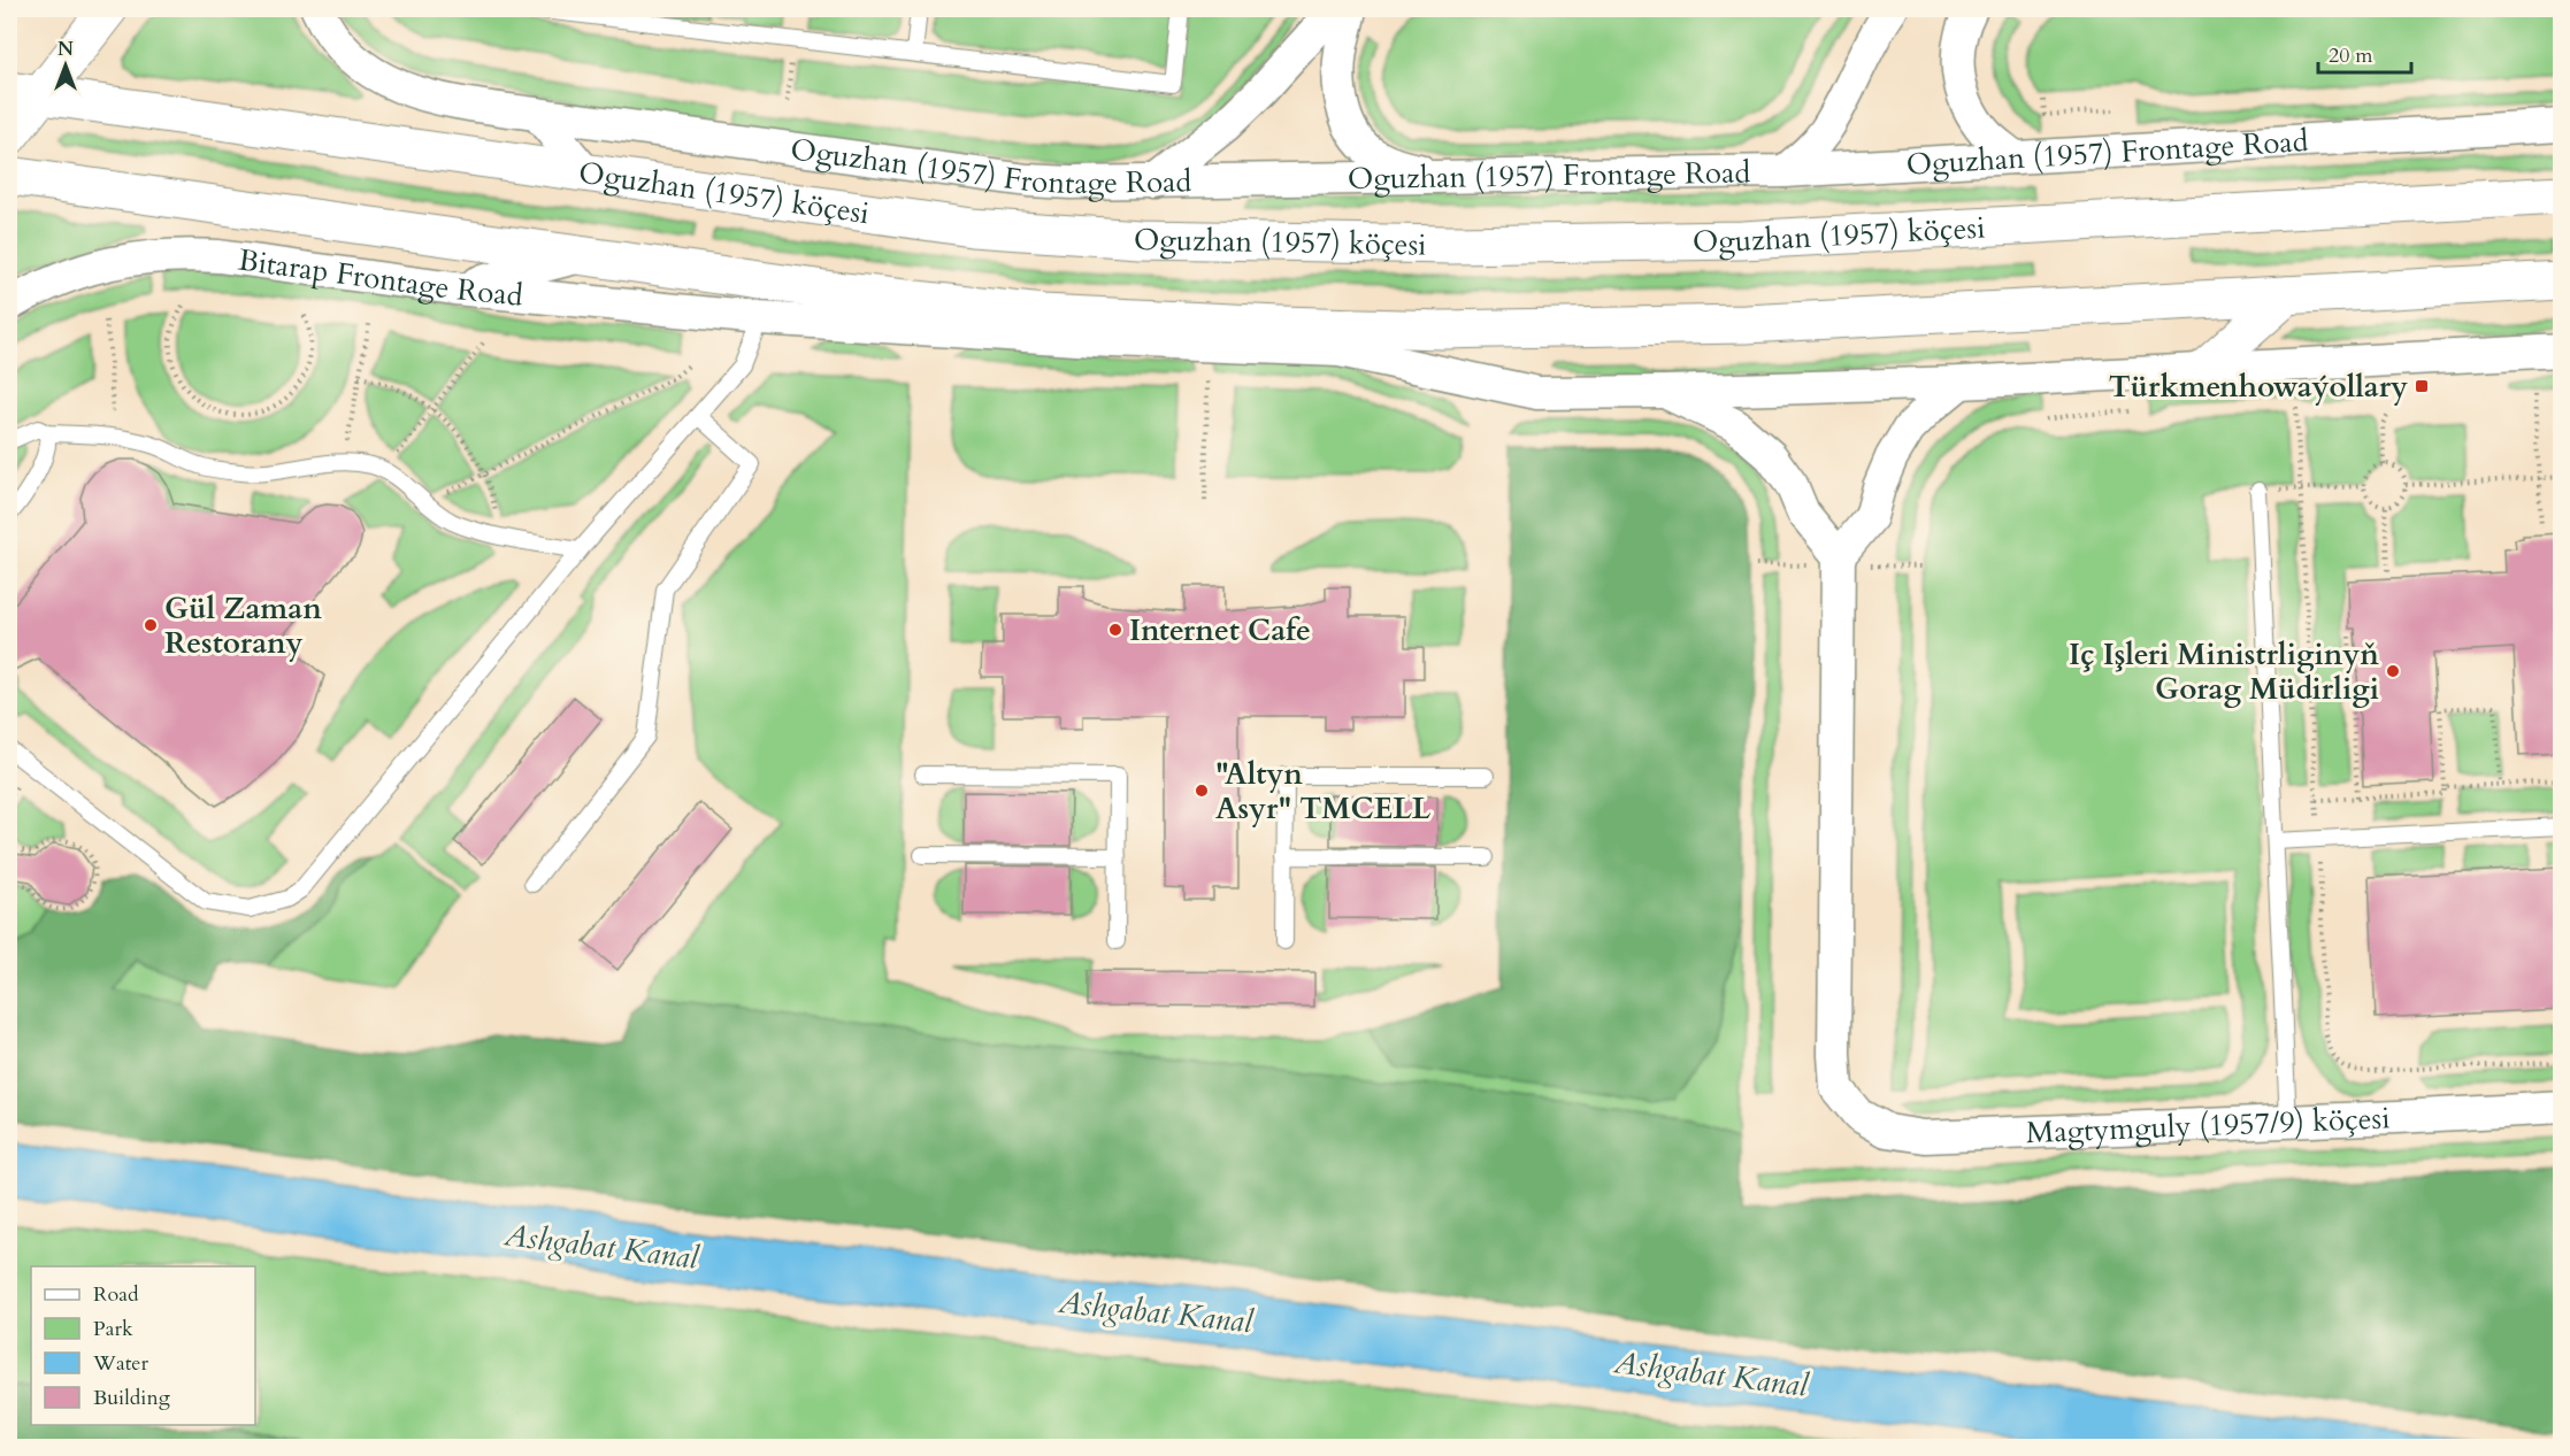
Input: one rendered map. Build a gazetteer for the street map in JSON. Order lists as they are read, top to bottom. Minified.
{"streets":{"main road":["Oguzhan (1957) köçesi"],"street":["Oguzhan (1957) Frontage Road","Bitarap Frontage Road","Magtymguly (1957/9) köçesi"]},"water":["Ashgabat Kanal"],"places":{"transit":["Türkmenhowaýollary"],"other":["Gül Zaman Restorany","Internet Cafe","Iç Işleri Ministrliginyň Gorag Müdirligi","\"Altyn Asyr\" TMCELL"]},"legend":["Road","Park","Water","Building"],"scale_bar":"20 m","north":"top"}
